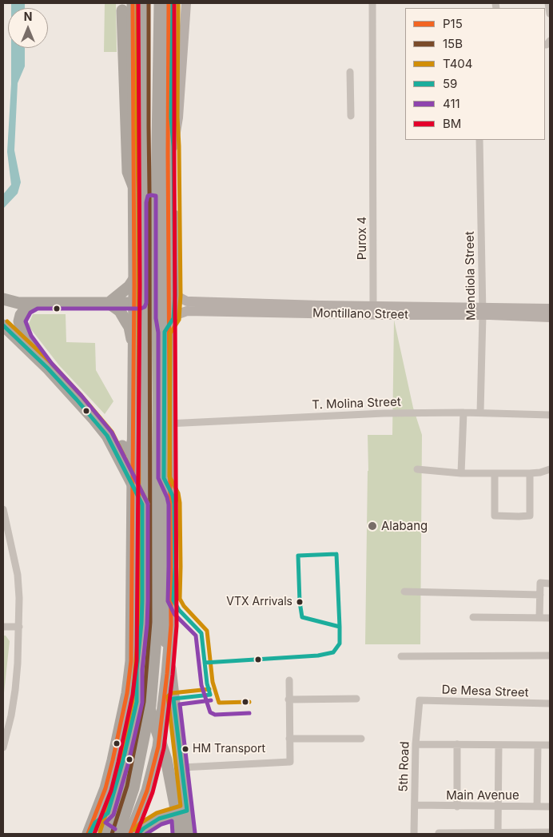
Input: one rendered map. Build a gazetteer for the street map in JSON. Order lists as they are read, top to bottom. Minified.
{"streets":{"main road":["Montillano Street"],"street":["Purox 4","Mendiola Street","T. Molina Street","De Mesa Street","5th Road","Main Avenue"]},"crossings":[["Purox 4","Montillano Street"],["Mendiola Street","Montillano Street"],["Mendiola Street","T. Molina Street"],["De Mesa Street","5th Road"],["5th Road","Main Avenue"]],"places":["Alabang","VTX Arrivals","HM Transport"],"lines":["transit line P15","transit line 15B","transit line T404","transit line 59","transit line BM","transit line 411"],"legend":["P15","15B","T404","59","411","BM"],"north":"top"}
